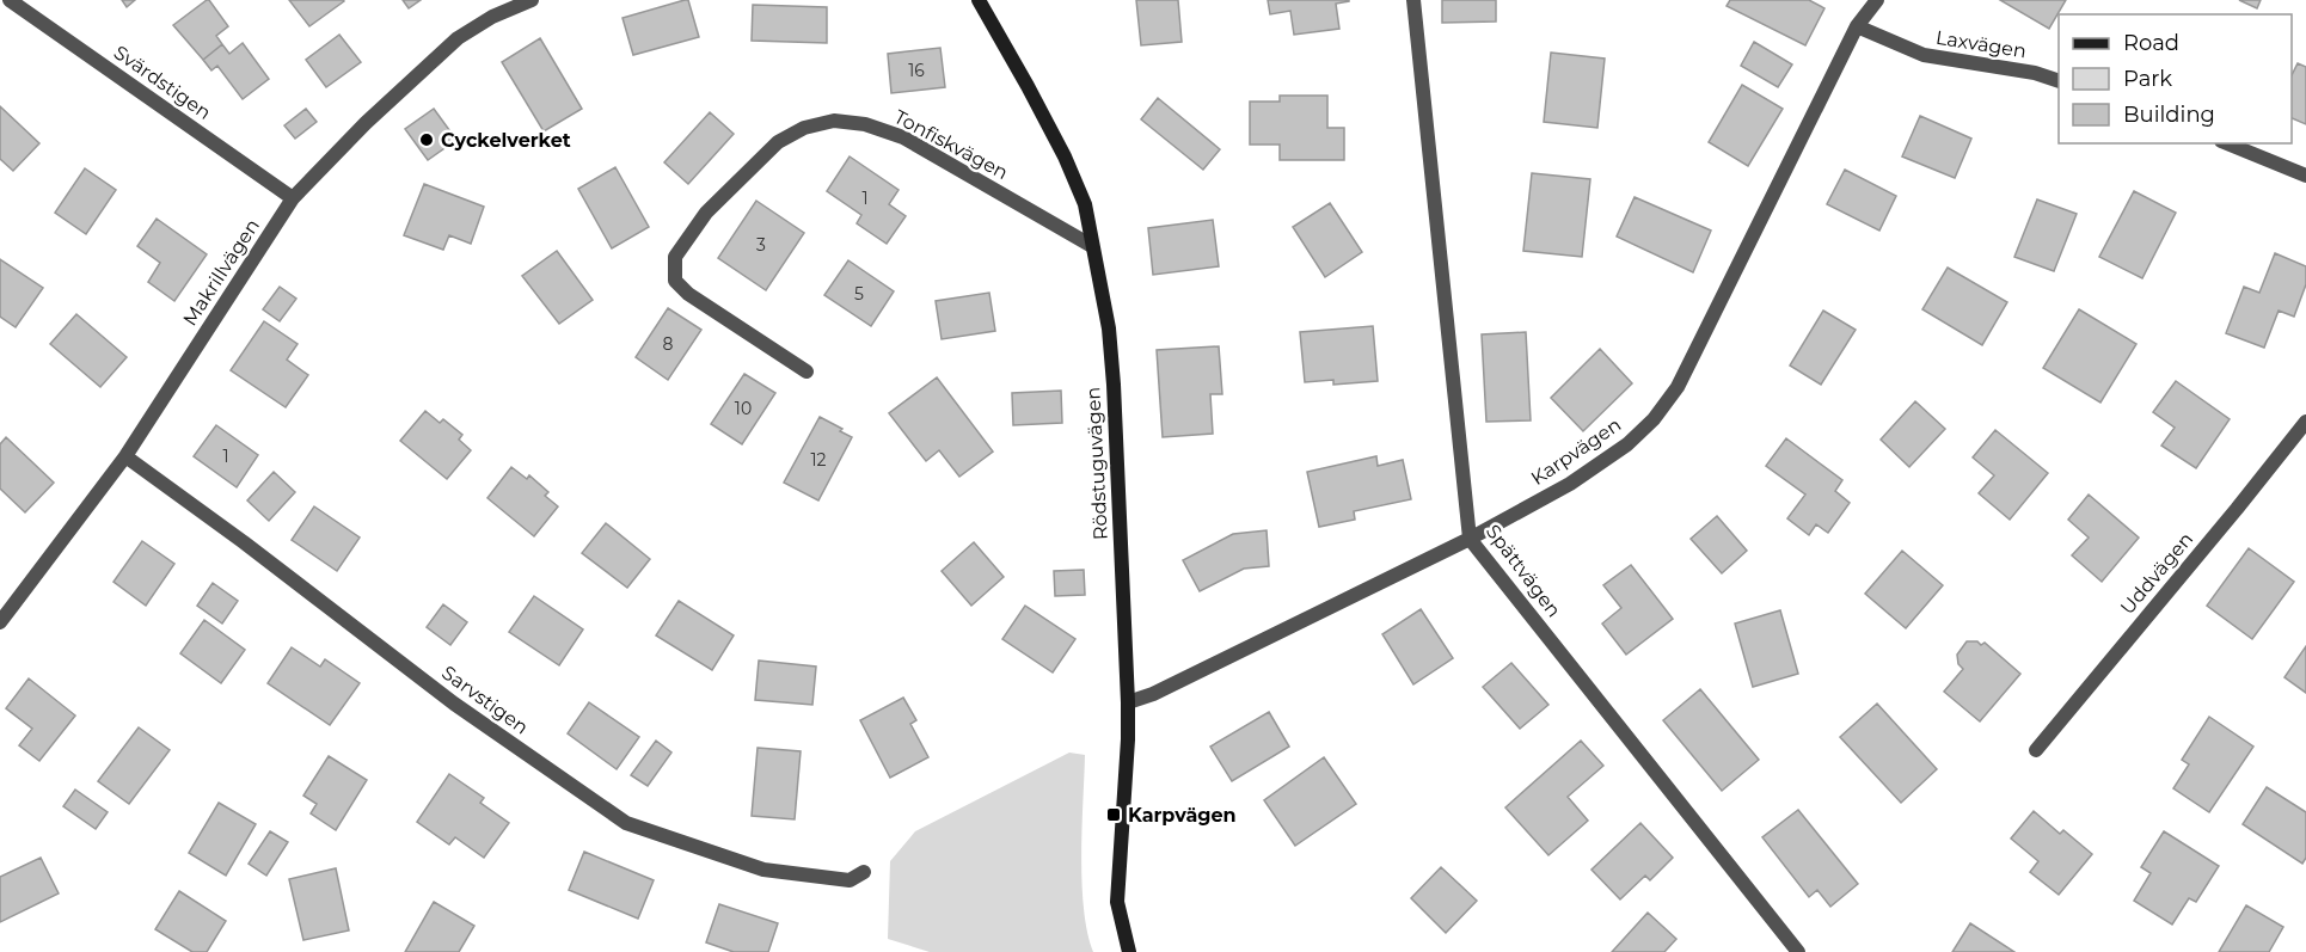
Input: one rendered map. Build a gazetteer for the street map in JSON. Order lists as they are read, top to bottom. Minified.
{"streets":{"street":["Laxvägen","Svärdstigen","Tonfiskvägen","Makrillvägen","Karpvägen","Rödstuguvägen","Spättvägen","Uddvägen","Sarvstigen"]},"crossings":[["Laxvägen","Karpvägen"],["Svärdstigen","Makrillvägen"],["Tonfiskvägen","Rödstuguvägen"],["Makrillvägen","Sarvstigen"],["Karpvägen","Rödstuguvägen"],["Karpvägen","Spättvägen"]],"places":{"other":["Cyckelverket"],"transit":["Karpvägen"]},"house_numbers":["16","1","3","5","8","10","1","12"],"legend":["Road","Park","Building"]}
